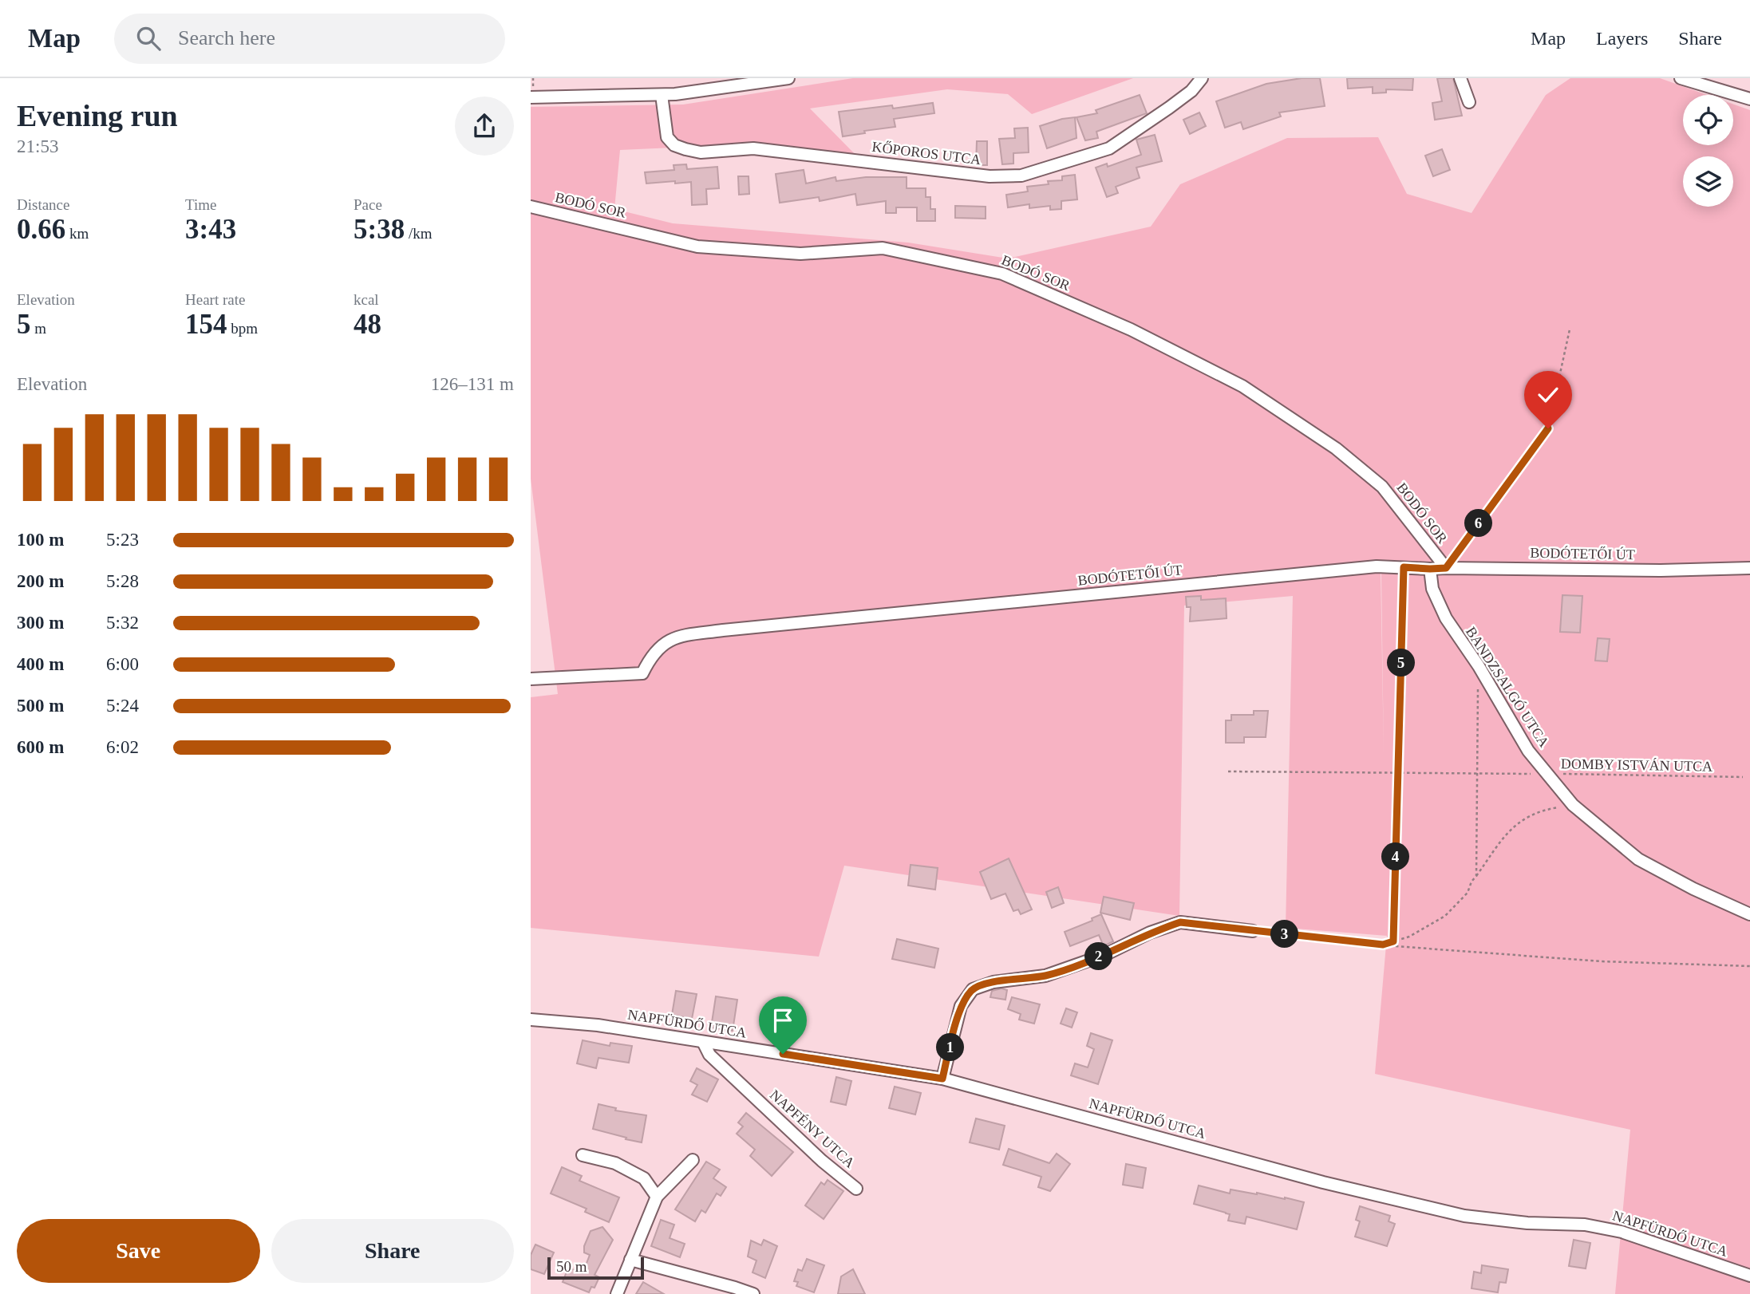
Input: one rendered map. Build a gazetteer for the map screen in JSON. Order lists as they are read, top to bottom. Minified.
{"streets":{"street":["KŐPOROS UTCA","BODÓ SOR","BODÓTETŐI ÚT","BANDZSALGÓ UTCA","NAPFÜRDŐ UTCA","NAPFÉNY UTCA"],"path":["DOMBY ISTVÁN UTCA"]},"crossings":[["BODÓ SOR","BODÓTETŐI ÚT"],["BODÓTETŐI ÚT","BANDZSALGÓ UTCA"],["BANDZSALGÓ UTCA","DOMBY ISTVÁN UTCA"],["NAPFÜRDŐ UTCA","NAPFÉNY UTCA"]],"scale_bar":"50 m","page":{"header":"Map","search":"Search here","nav":["Map","Layers","Share"],"heading":["Evening run","21:53"],"stats":[["Distance","0.66 km"],["Time","3:43"],["Pace","5:38 /km"],["Elevation","5 m"],["Heart rate","154 bpm"],["kcal","48"]],"chart":["Elevation","126–131 m"],"pins":["6","5","4","3","2","1"],"list":[{"name":"100 m","note":"5:23"},{"name":"200 m","note":"5:28"},{"name":"300 m","note":"5:32"},{"name":"400 m","note":"6:00"},{"name":"500 m","note":"5:24"},{"name":"600 m","note":"6:02"}],"buttons":["Save","Share"],"scale":"50 m"}}
